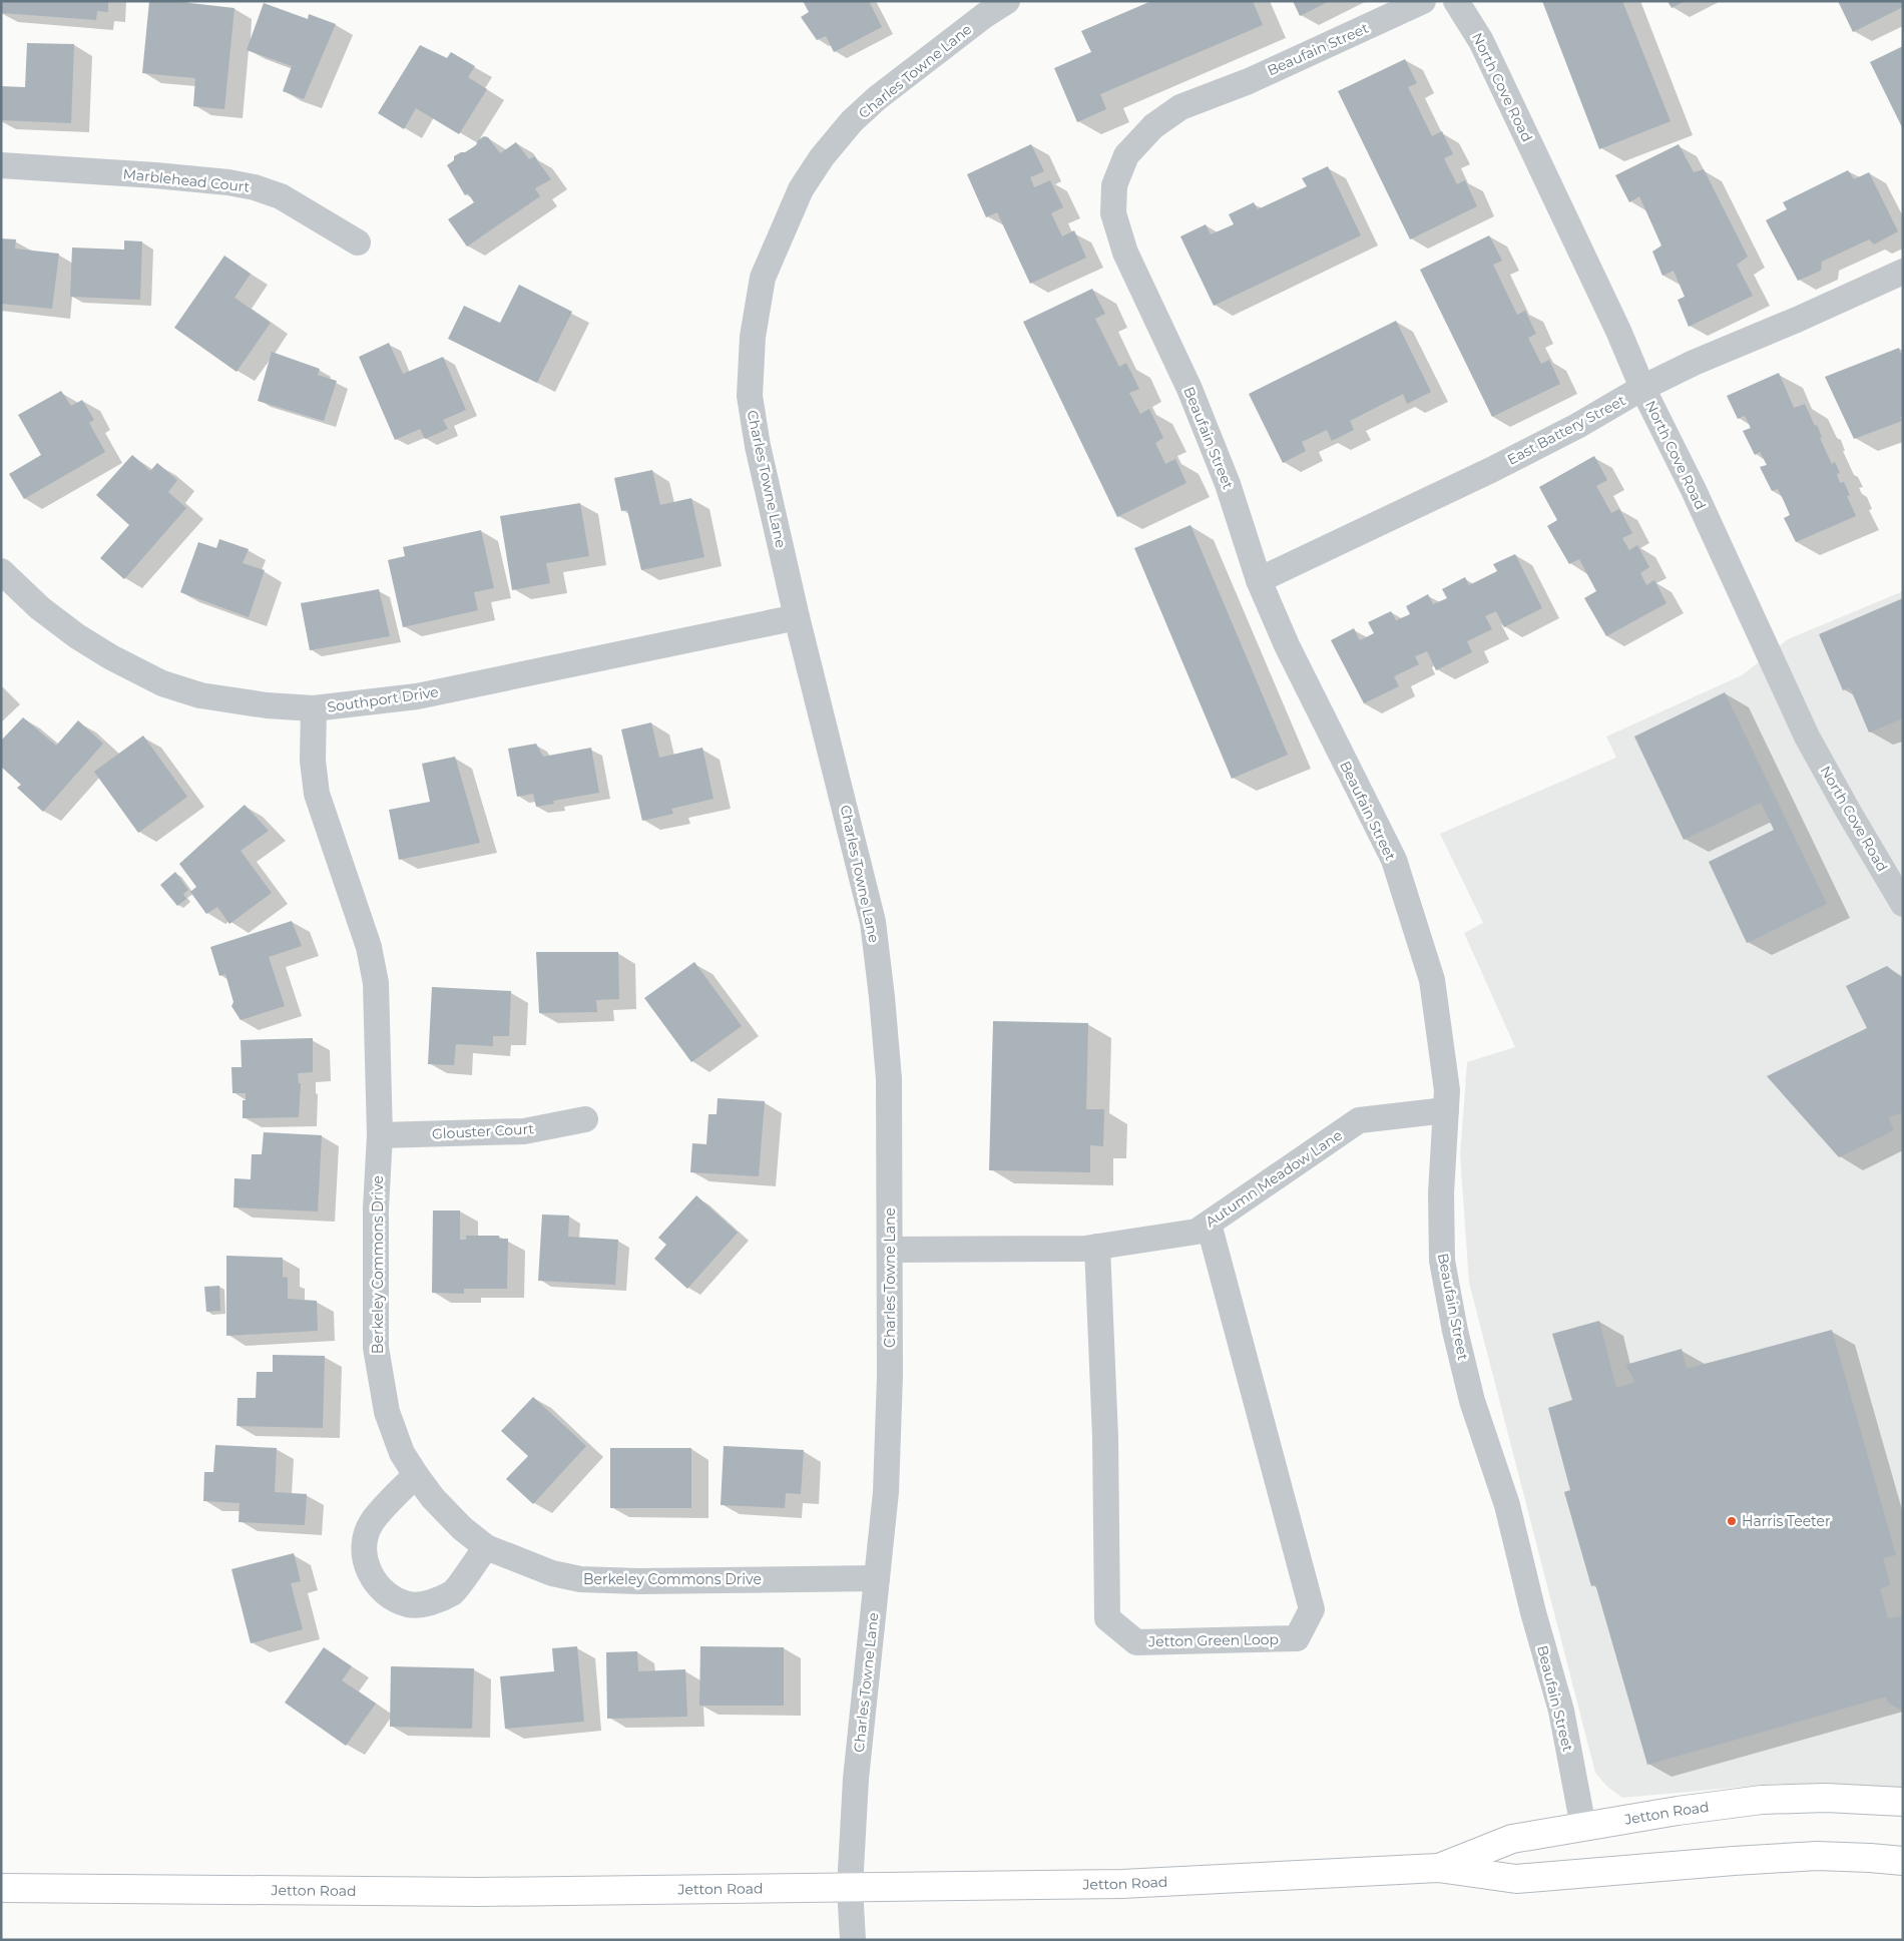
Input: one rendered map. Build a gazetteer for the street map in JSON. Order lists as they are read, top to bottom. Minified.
{"streets":{"street":["Beaufain Street","Charles Towne Lane","North Cove Road","Marblehead Court","East Battery Street","Southport Drive","Glouster Court","Autumn Meadow Lane","Berkeley Commons Drive","Jetton Green Loop","Jetton Road"]},"crossings":[["Beaufain Street","East Battery Street"],["Beaufain Street","Autumn Meadow Lane"],["Beaufain Street","Jetton Road"],["Charles Towne Lane","Southport Drive"],["Charles Towne Lane","Autumn Meadow Lane"],["Charles Towne Lane","Berkeley Commons Drive"],["Charles Towne Lane","Jetton Road"],["North Cove Road","East Battery Street"],["Southport Drive","Berkeley Commons Drive"],["Glouster Court","Berkeley Commons Drive"],["Autumn Meadow Lane","Jetton Green Loop"]],"places":["Harris Teeter"]}
